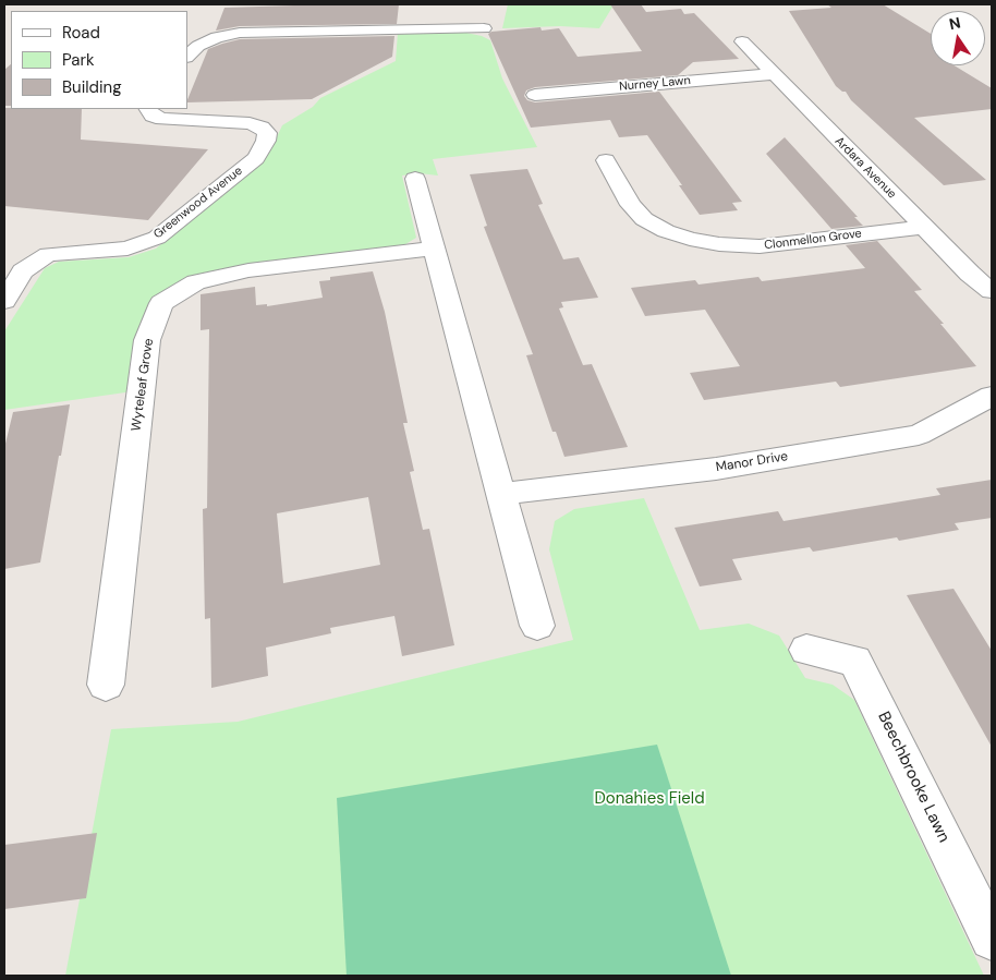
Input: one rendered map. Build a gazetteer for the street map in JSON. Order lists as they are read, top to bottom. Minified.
{"streets":{"street":["Nurney Lawn","Ardara Avenue","Greenwood Avenue","Clonmellon Grove","Wyteleaf Grove","Manor Drive","Beechbrooke Lawn"]},"crossings":[["Nurney Lawn","Ardara Avenue"],["Ardara Avenue","Clonmellon Grove"]],"parks":["Donahies Field"],"legend":["Road","Park","Building"],"north":"top"}
